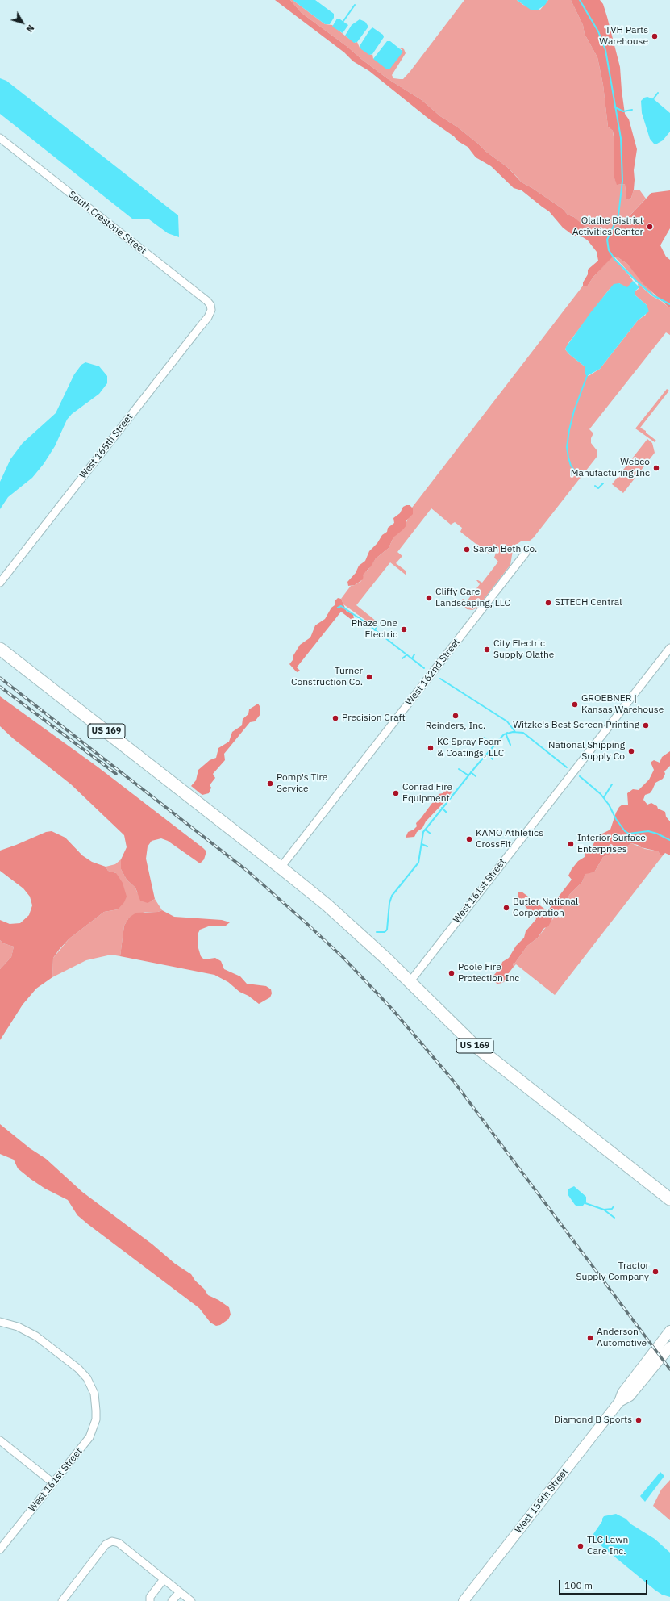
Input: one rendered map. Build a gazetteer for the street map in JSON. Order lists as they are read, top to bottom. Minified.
{"streets":{"highway":["US 169"],"main road":["West 159th Street"],"street":["South Crestone Street","West 165th Street","West 162nd Street","West 161st Street"]},"crossings":[["South Crestone Street","West 165th Street"],["West 162nd Street","US 169"],["US 169","West 161st Street"]],"places":["TVH Parts Warehouse","Olathe District Activities Center","Webco Manufacturing Inc","Sarah Beth Co.","Cliffy Care Landscaping, LLC","SITECH Central","Phaze One Electric","City Electric Supply Olathe","Turner Construction Co.","GROEBNER | Kansas Warehouse","Reinders, Inc.","Precision Craft","Witzke's Best Screen Printing","KC Spray Foam & Coatings, LLC","National Shipping Supply Co","Pomp's Tire Service","Conrad Fire Equipment","KAMO Athletics CrossFit","Interior Surface Enterprises","Butler National Corporation","Poole Fire Protection Inc","Tractor Supply Company","Anderson Automotive","Diamond B Sports","TLC Lawn Care Inc."],"scale_bar":"100 m","north":"bottom right"}
